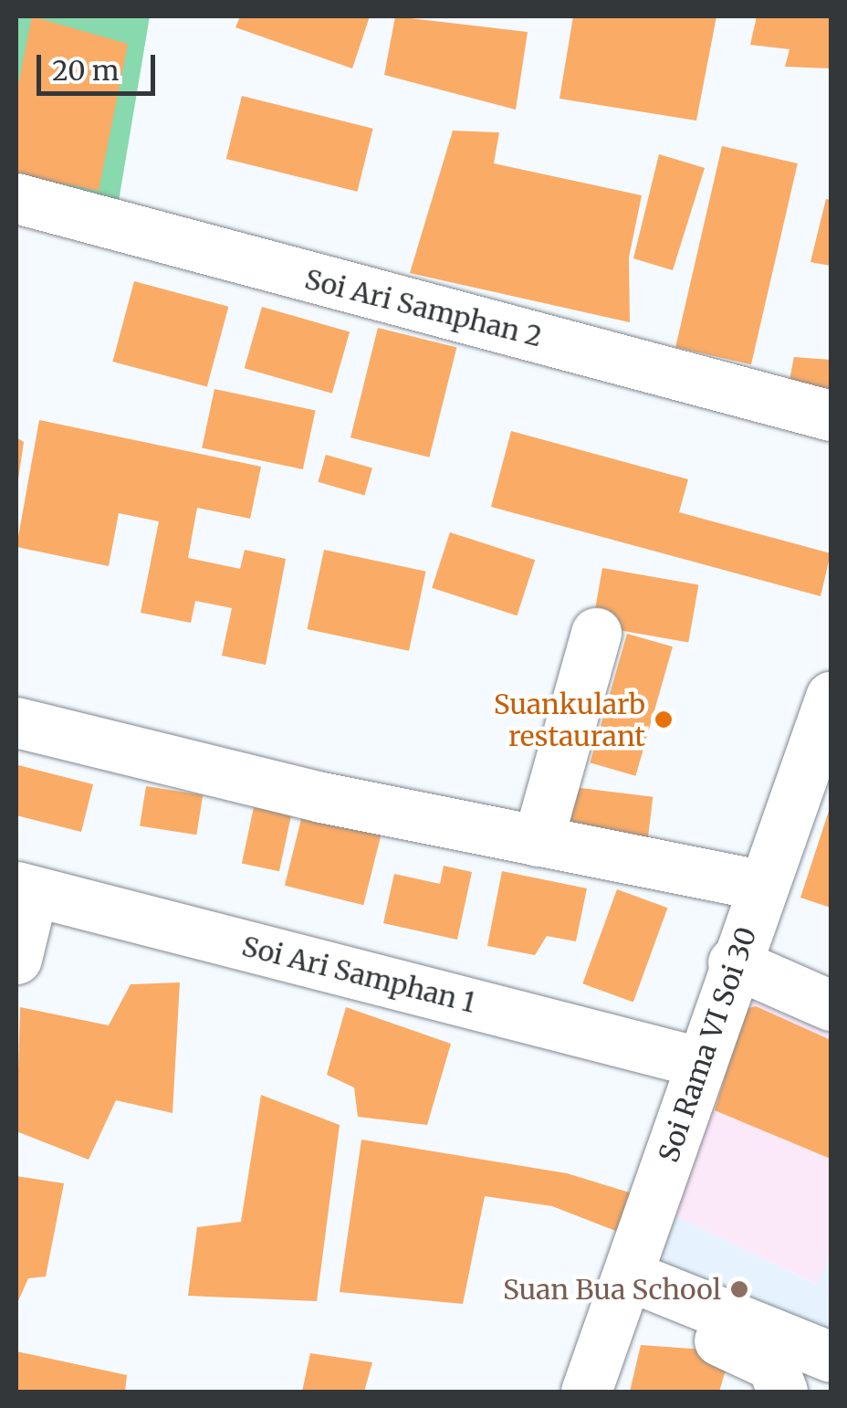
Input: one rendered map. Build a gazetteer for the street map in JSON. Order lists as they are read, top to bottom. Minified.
{"streets":{"street":["Soi Ari Samphan 2","Soi Ari Samphan 1","Soi Rama VI Soi 30"]},"crossings":[["Soi Ari Samphan 1","Soi Rama VI Soi 30"]],"places":["Suankularb restaurant","Suan Bua School"],"scale_bar":"20 m"}
